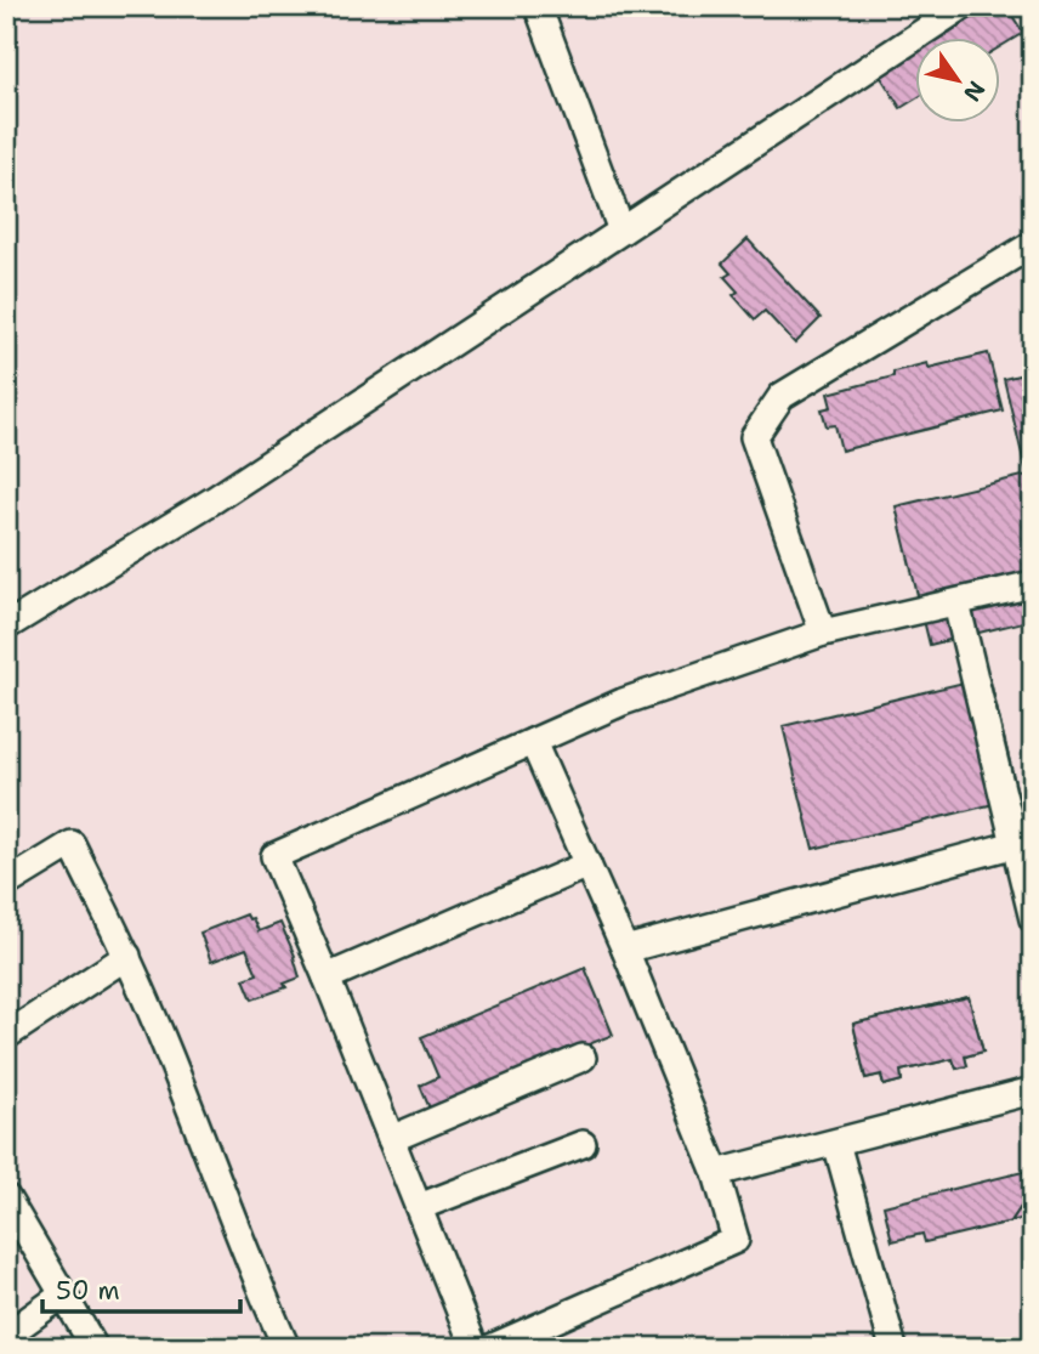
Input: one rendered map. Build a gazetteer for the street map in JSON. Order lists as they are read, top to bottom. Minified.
{"scale_bar":"50 m","north":"bottom right"}
